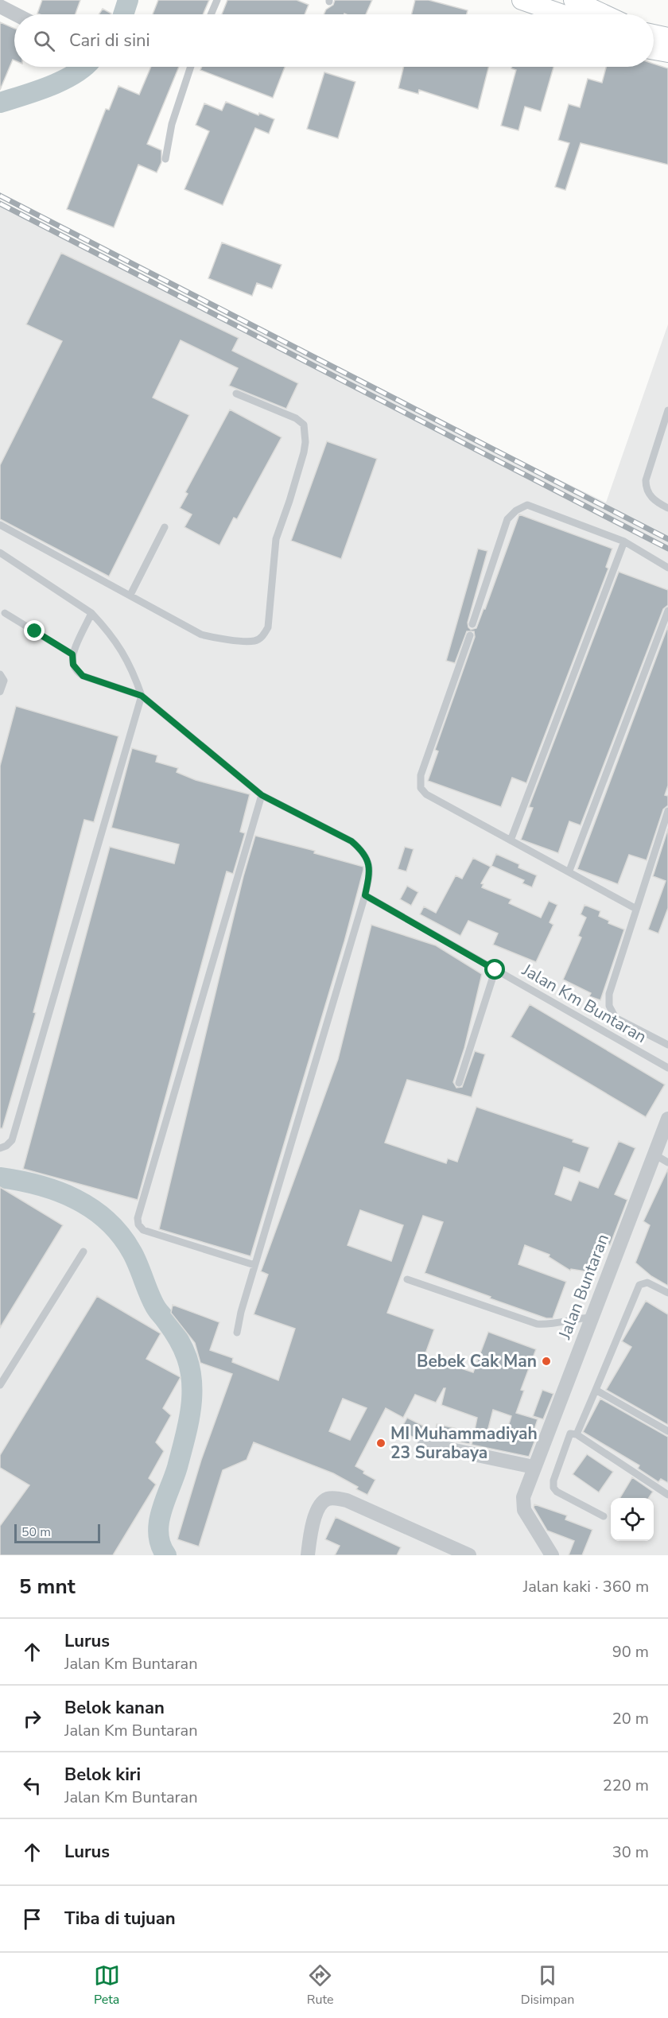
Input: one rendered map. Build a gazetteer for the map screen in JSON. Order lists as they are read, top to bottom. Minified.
{"streets":{"street":["Jalan Buntaran"],"lane":["Jalan Km Buntaran"]},"places":["Bebek Cak Man","MI Muhammadiyah 23 Surabaya"],"scale_bar":"50 m","page":{"search":"Cari di sini","scale":"50 m","heading":["5 mnt","Jalan kaki · 360 m"],"list":[["Lurus","Jalan Km Buntaran","90 m"],["Belok kanan","Jalan Km Buntaran","20 m"],["Belok kiri","Jalan Km Buntaran","220 m"],["Lurus","30 m"],"Tiba di tujuan"],"nav":["Peta","Rute","Disimpan"]}}
